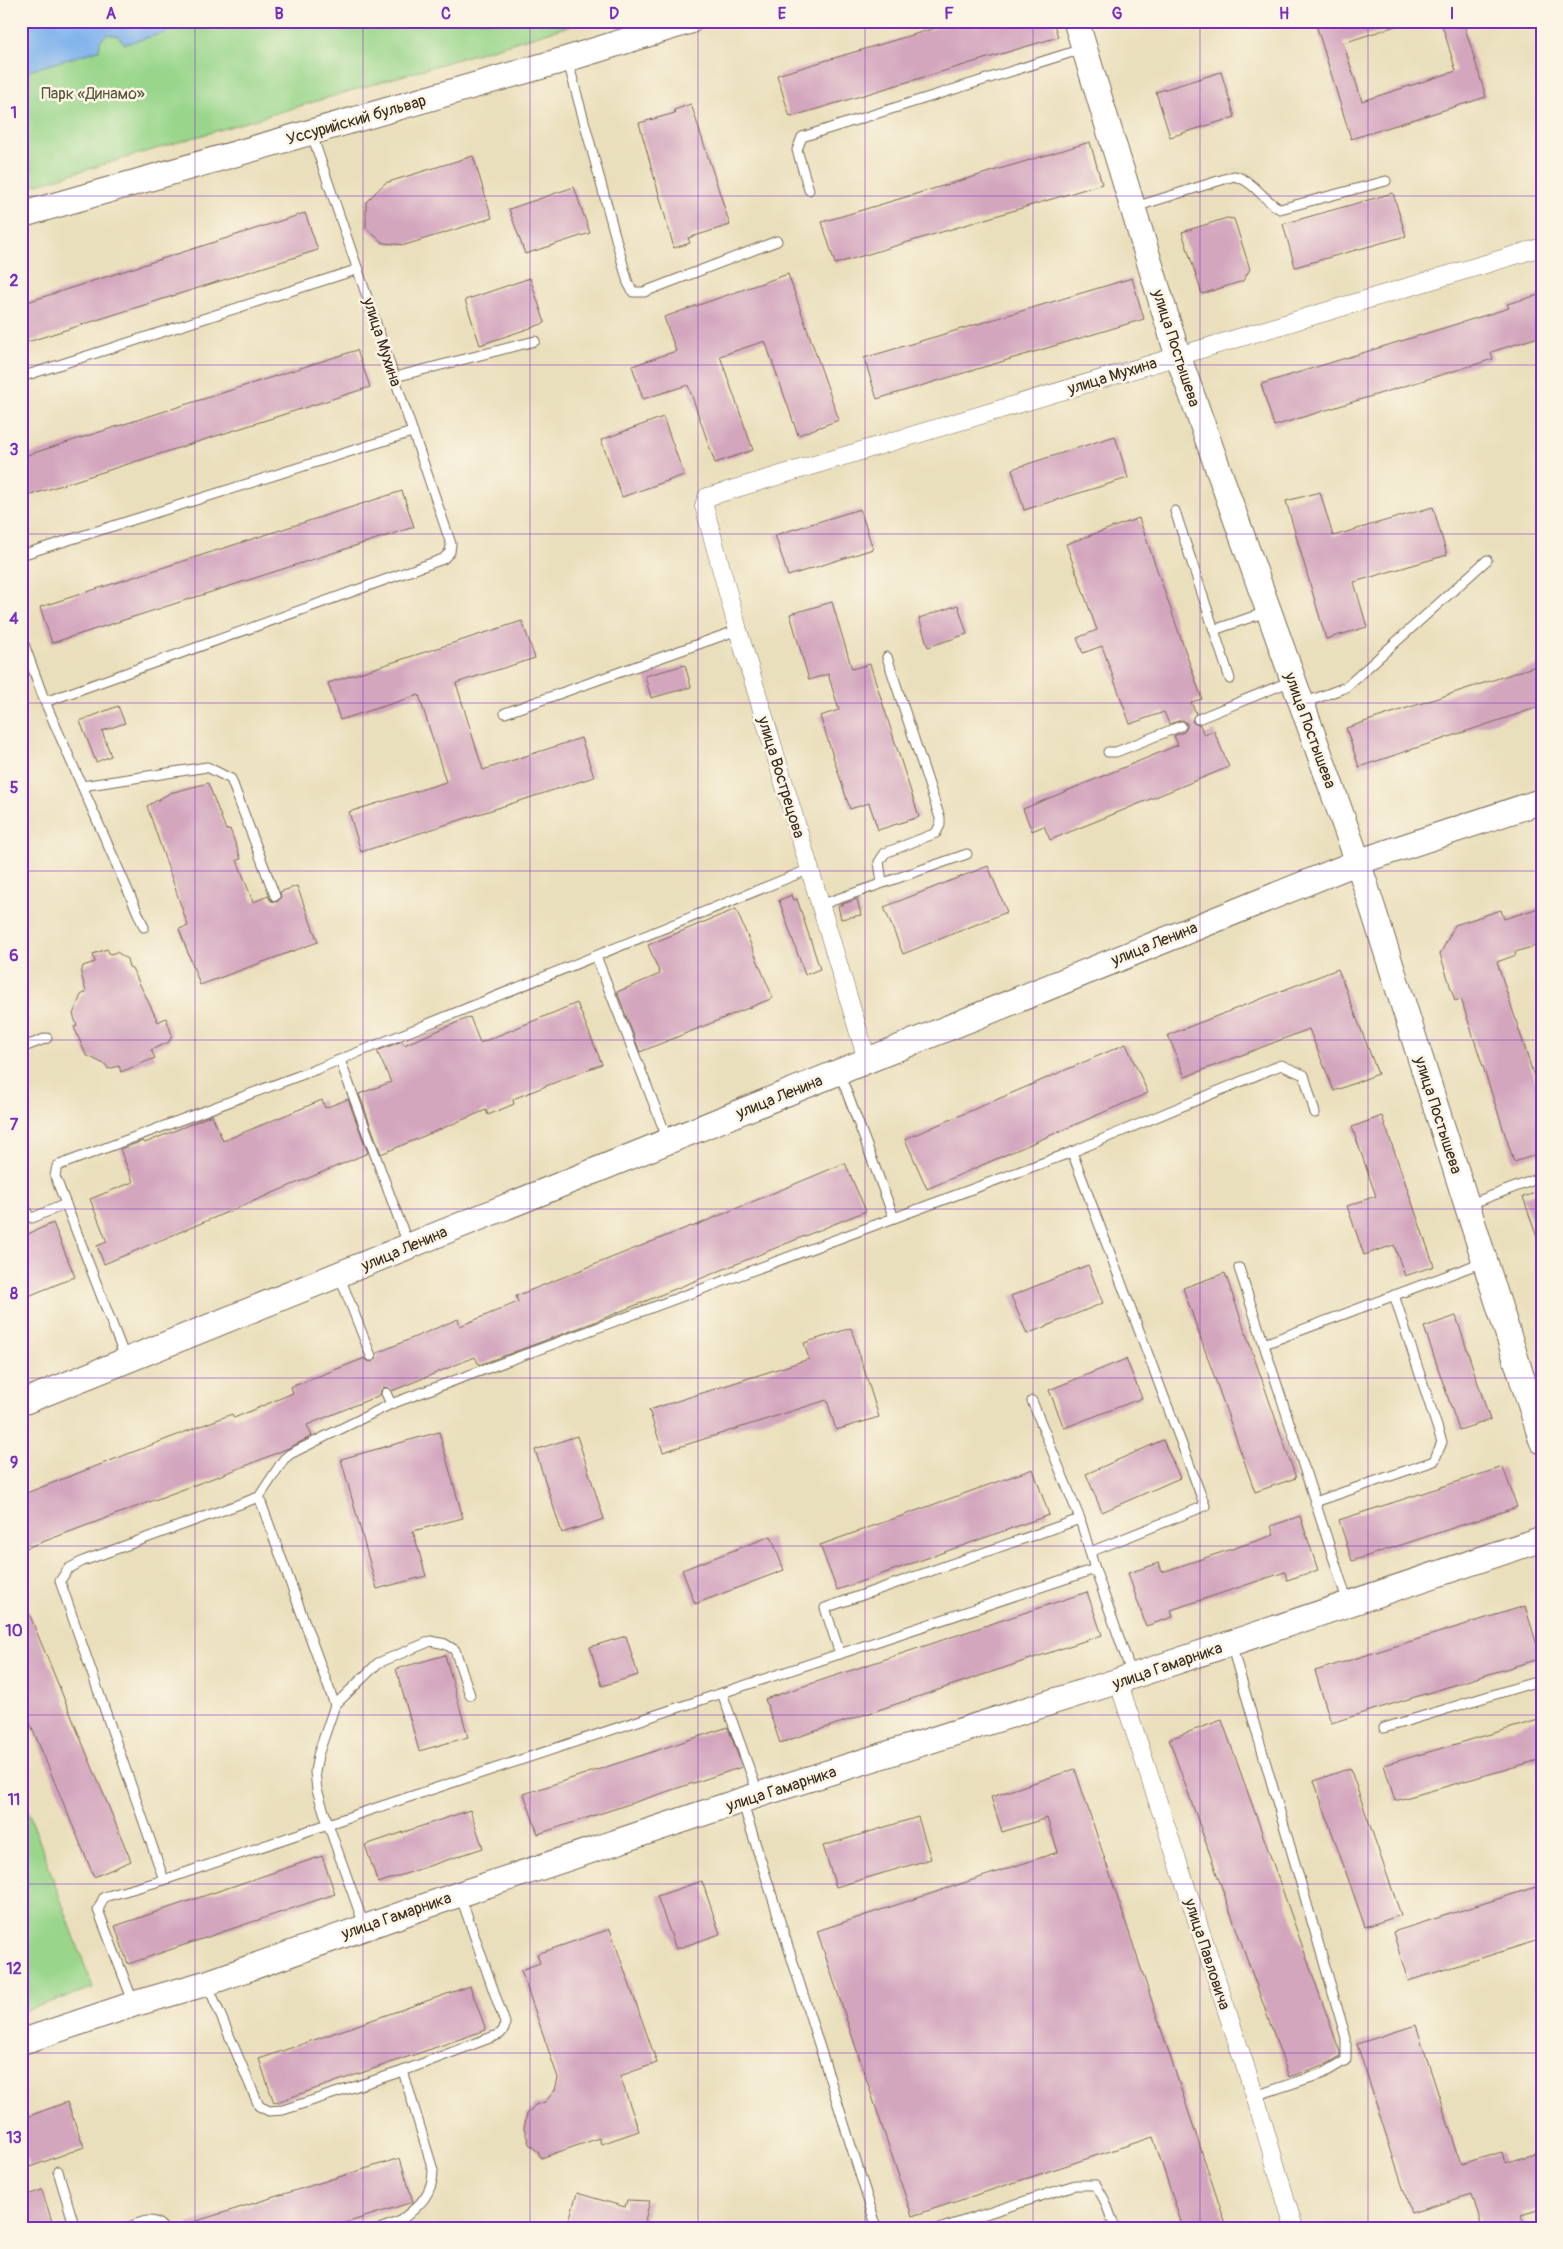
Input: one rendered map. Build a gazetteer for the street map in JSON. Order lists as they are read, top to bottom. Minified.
{"streets":{"street":["Уссурийский бульвар","улица Мухина","улица Постышева","улица Вострецова","улица Ленина","улица Гамарника","улица Павловича"]},"crossings":[["Уссурийский бульвар","улица Мухина"],["улица Мухина","улица Постышева"],["улица Мухина","улица Вострецова"],["улица Постышева","улица Ленина"],["улица Вострецова","улица Ленина"],["улица Гамарника","улица Павловича"]],"parks":["Парк «Динамо»"],"grid":{"columns":["A","B","C","D","E","F","G","H","I"],"rows":["1","2","3","4","5","6","7","8","9","10","11","12","13"]}}
